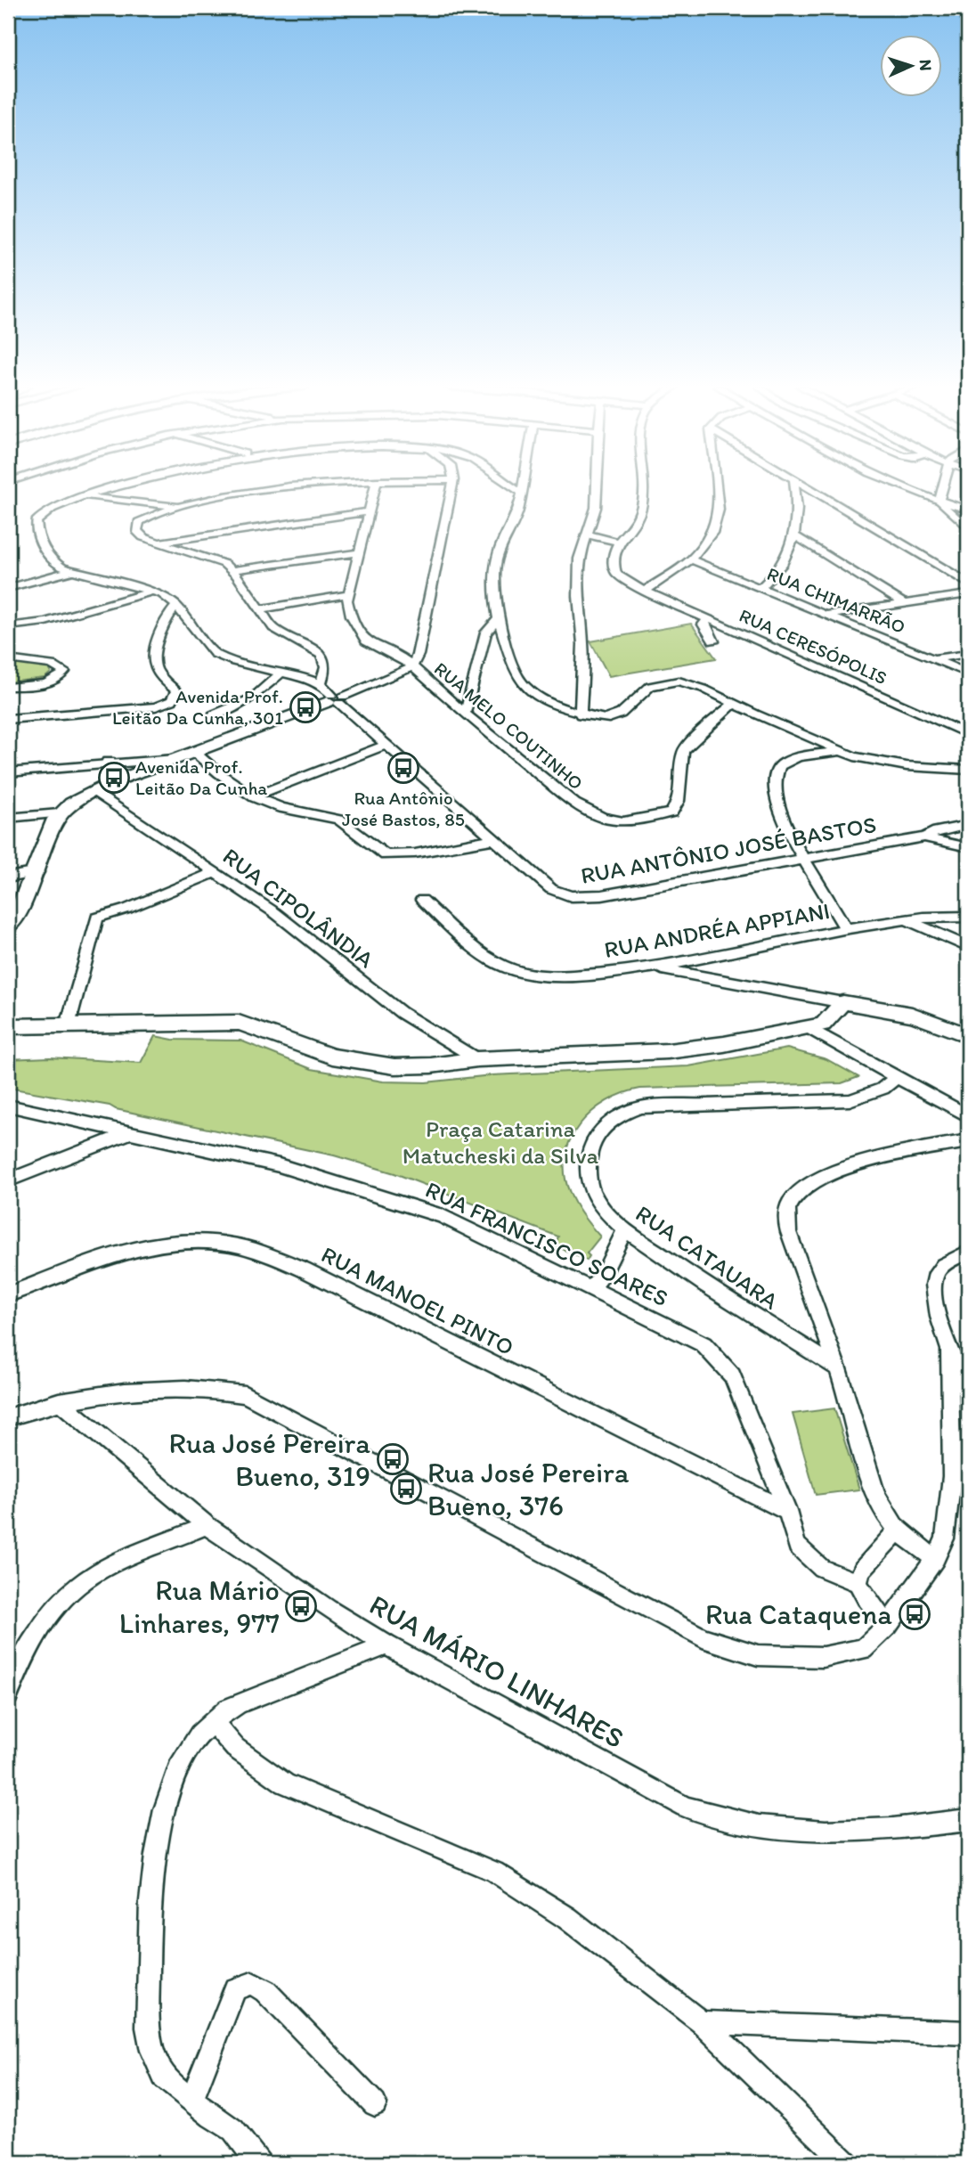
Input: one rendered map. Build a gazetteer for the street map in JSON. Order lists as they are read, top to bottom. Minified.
{"streets":{"street":["RUA CHIMARRÃO","RUA CERESÓPOLIS","RUA MELO COUTINHO","RUA ANTÔNIO JOSÉ BASTOS","RUA CIPOLÂNDIA","RUA ANDRÉA APPIANI","RUA FRANCISCO SOARES","RUA CATAUARA","RUA MANOEL PINTO","RUA MÁRIO LINHARES"]},"crossings":[["RUA FRANCISCO SOARES","RUA MANOEL PINTO"]],"parks":["Praça Catarina Matucheski da Silva"],"places":{"bus stop":["Avenida Prof. Leitão Da Cunha, 301","Rua Antônio José Bastos, 85","Avenida Prof. Leitão Da Cunha","Rua José Pereira Bueno, 319","Rua José Pereira Bueno, 376","Rua Mário Linhares, 977","Rua Cataquena"]},"north":"right"}
